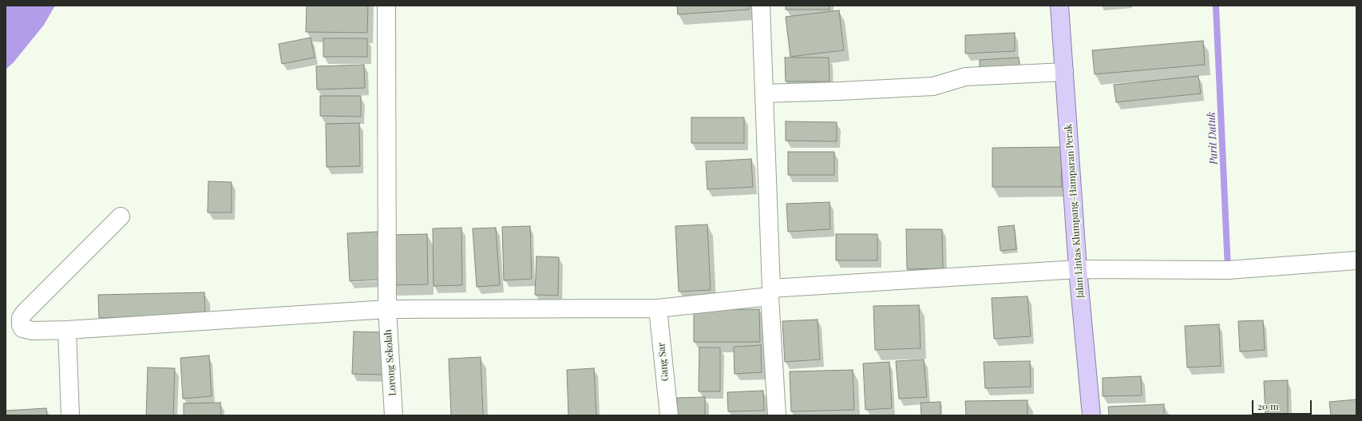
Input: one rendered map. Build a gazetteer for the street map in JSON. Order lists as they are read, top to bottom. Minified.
{"streets":{"main road":["Jalan Lintas Klumpang–Hamparan Perak"],"street":["Gang Sar","Lorong Sekolah"]},"water":["Parit Datuk"],"scale_bar":"20 m"}
